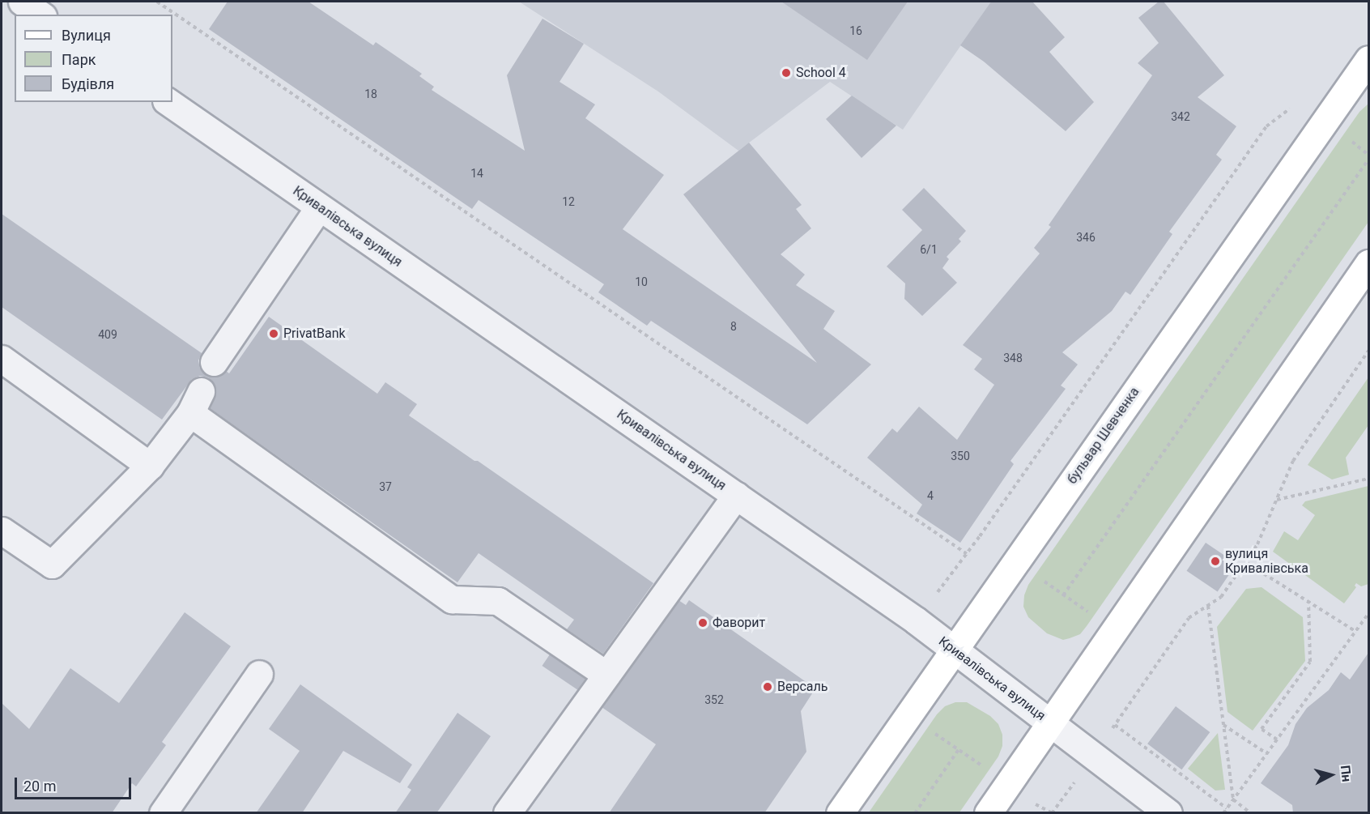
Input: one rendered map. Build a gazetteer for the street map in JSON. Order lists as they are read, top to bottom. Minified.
{"streets":{"main road":["бульвар Шевченка"],"street":["Кривалівська вулиця"]},"crossings":[["Кривалівська вулиця","бульвар Шевченка"]],"places":["School 4","PrivatBank","вулиця Кривалівська","Фаворит","Версаль"],"house_numbers":["16","18","342","14","12","346","6/1","10","8","409","348","350","37","4","352"],"legend":["Вулиця","Парк","Будівля"],"scale_bar":"20 m","north":"right"}
